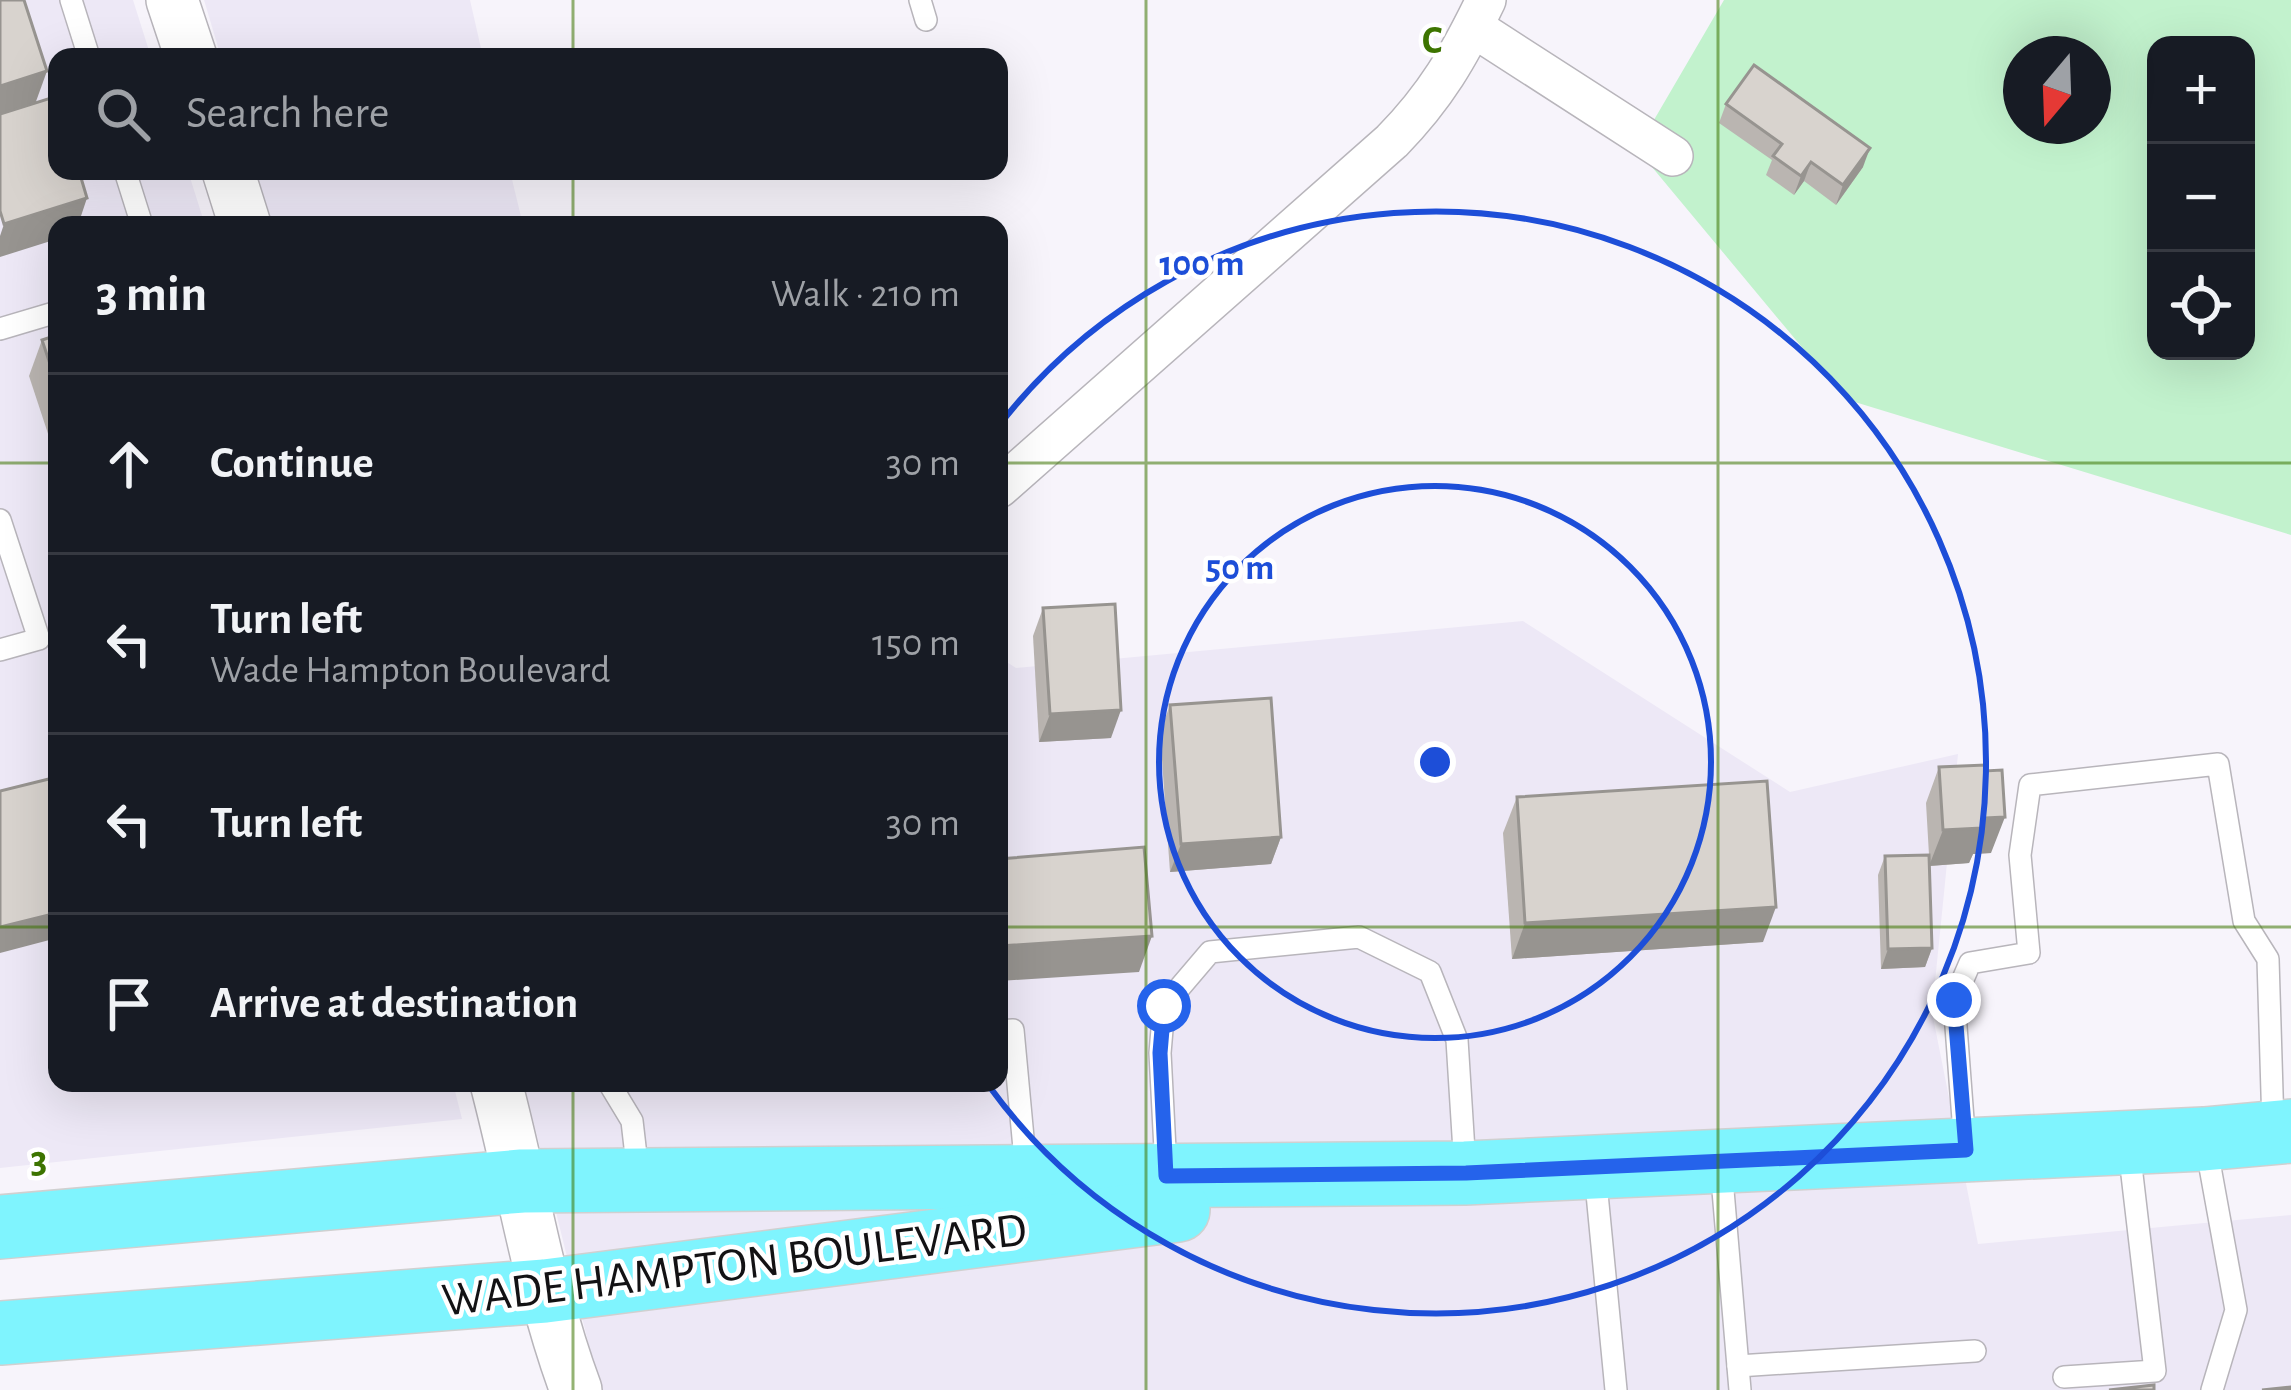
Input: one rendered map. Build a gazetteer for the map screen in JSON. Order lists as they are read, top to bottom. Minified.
{"streets":{"main road":["WADE HAMPTON BOULEVARD"]},"north":"bottom","page":{"map_buttons":["+","−"],"search":"Search here","heading":["3 min","Walk · 210 m"],"list":[["Continue","30 m"],["Turn left","Wade Hampton Boulevard","150 m"],["Turn left","30 m"],"Arrive at destination"]},"grid":{"columns":["C"],"rows":["3"]},"rings":["100 m","50 m"]}
